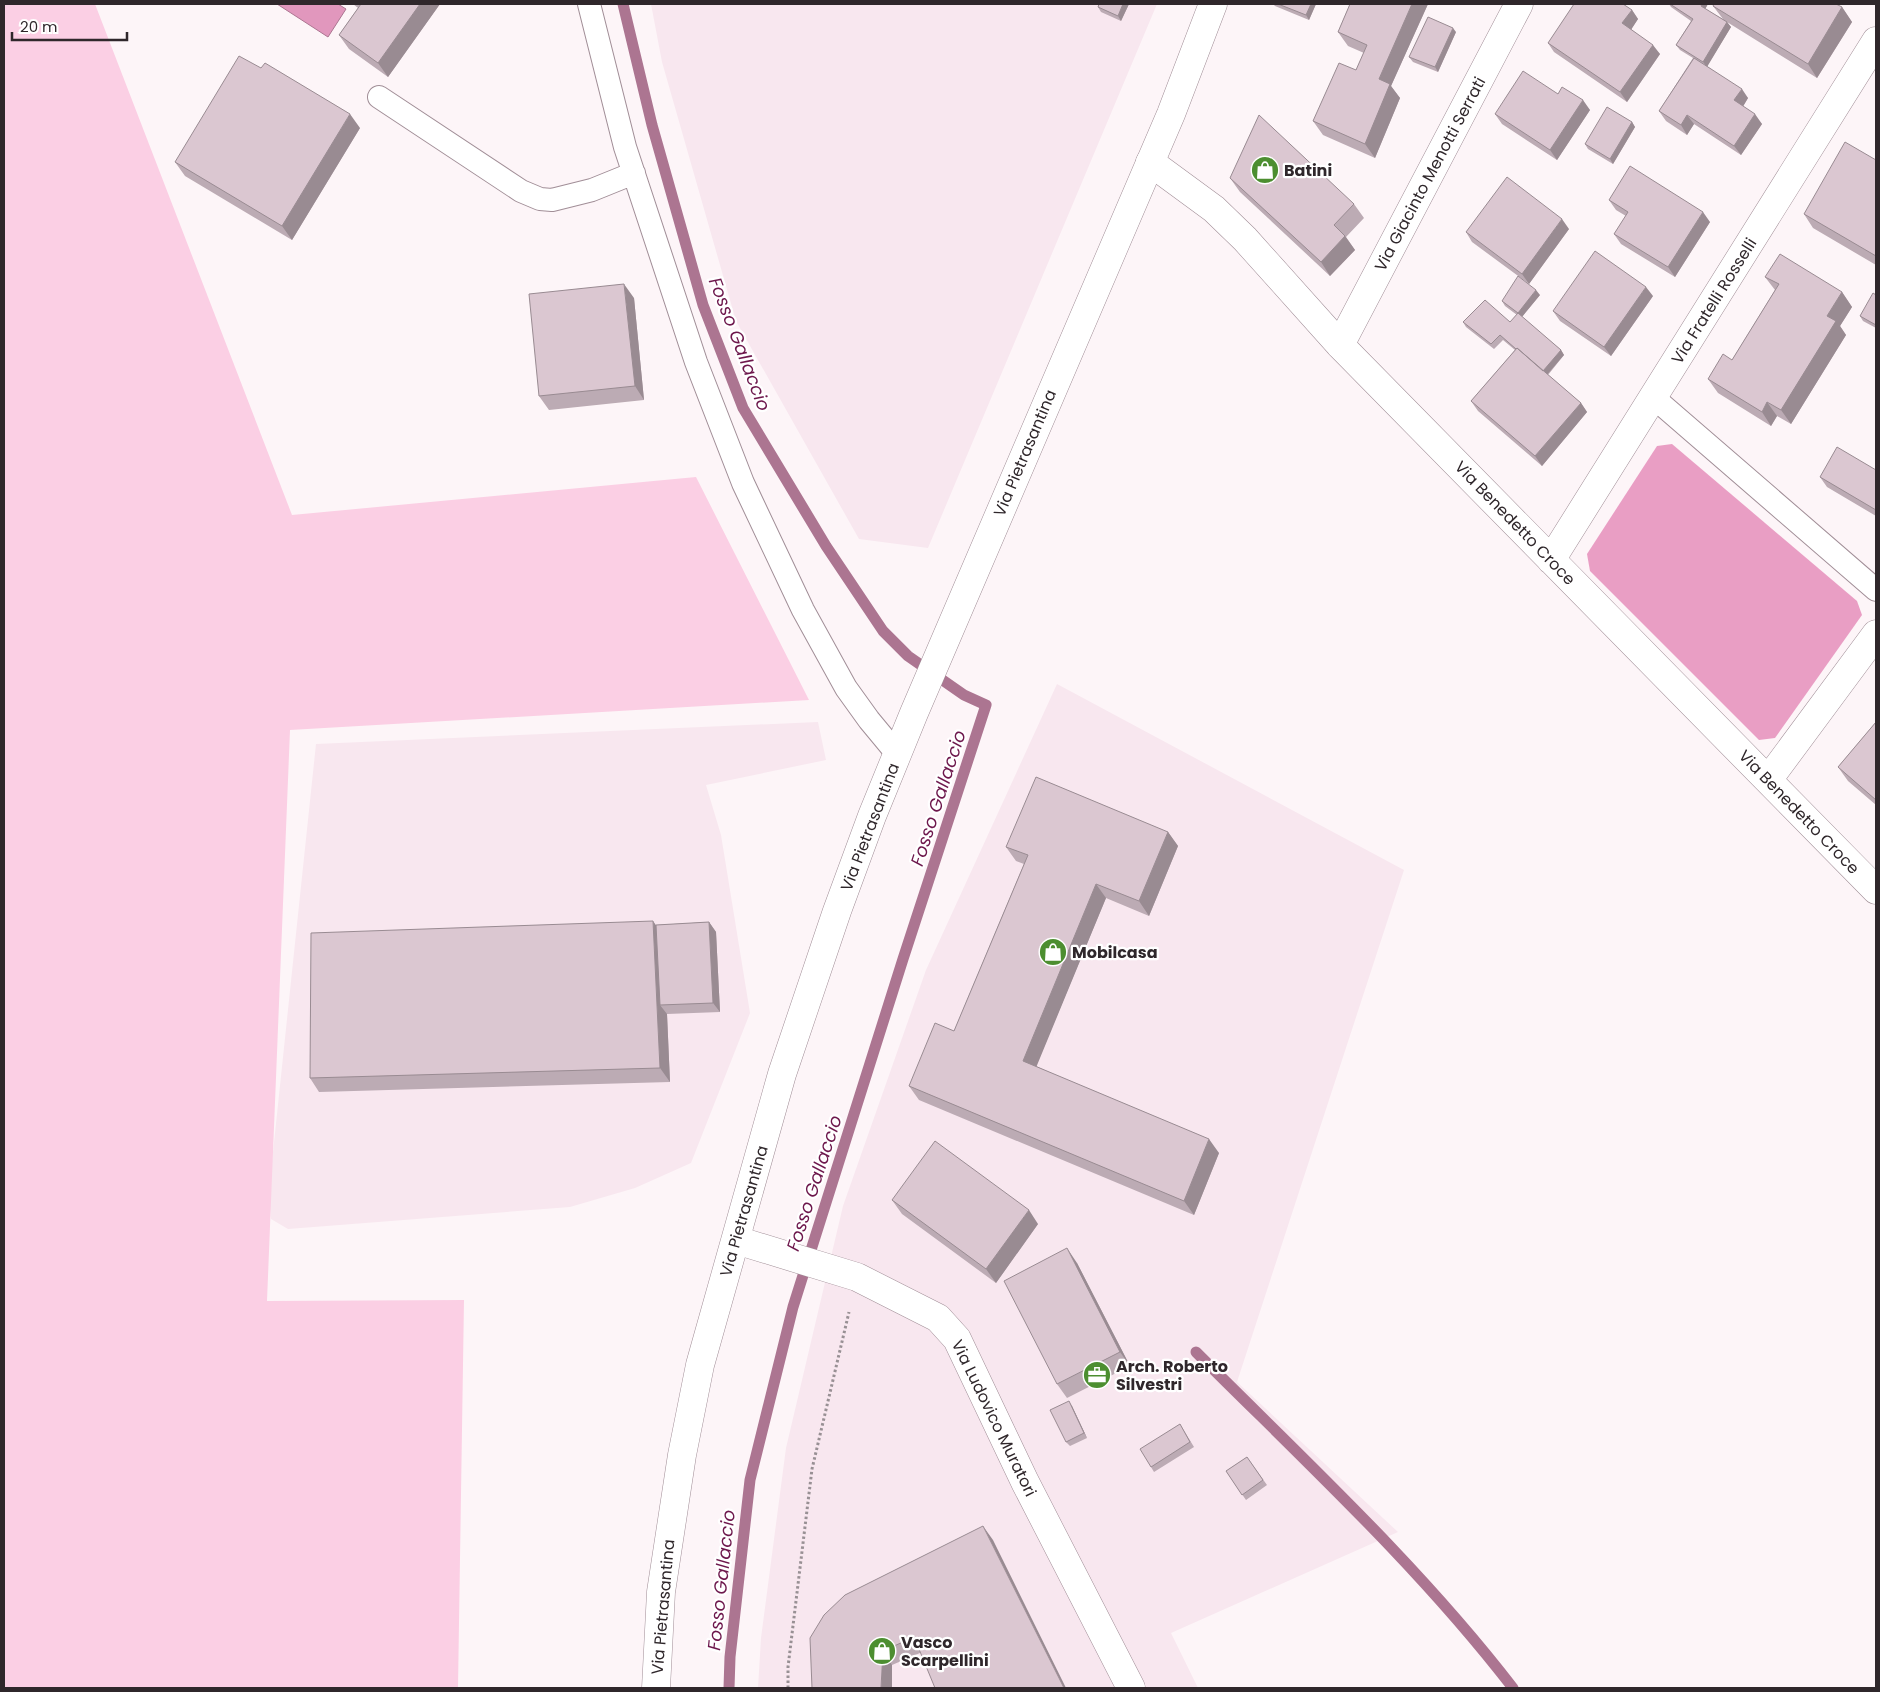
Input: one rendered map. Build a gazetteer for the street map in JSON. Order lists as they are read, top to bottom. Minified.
{"streets":{"street":["Via Giacinto Menotti Serrati","Via Fratelli Rosselli","Via Pietrasantina","Via Benedetto Croce","Via Ludovico Muratori"]},"crossings":[["Via Giacinto Menotti Serrati","Via Benedetto Croce"],["Via Fratelli Rosselli","Via Benedetto Croce"],["Via Pietrasantina","Via Benedetto Croce"],["Via Pietrasantina","Via Ludovico Muratori"]],"water":["Fosso Gallaccio"],"places":{"shop":["Batini","Mobilcasa","Vasco Scarpellini"],"office":["Arch. Roberto Silvestri"]},"scale_bar":"20 m"}
